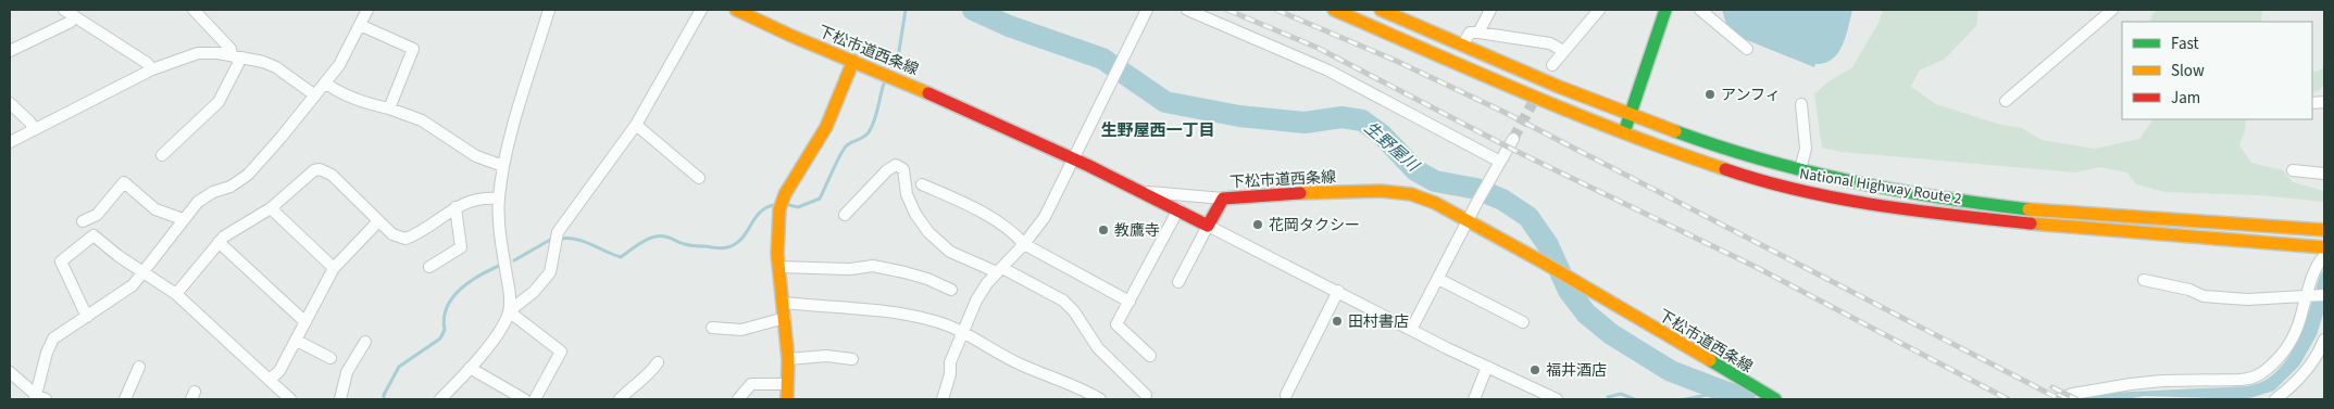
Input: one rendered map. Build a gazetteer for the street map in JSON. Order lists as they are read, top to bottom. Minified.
{"streets":{"main road":["下松市道西条線","National Highway Route 2"]},"districts":["生野屋西一丁目"],"water":["生野屋川"],"places":["アンフィ","花岡タクシー","教鷹寺","田村書店","福井酒店"],"legend":["Fast","Slow","Jam"]}
